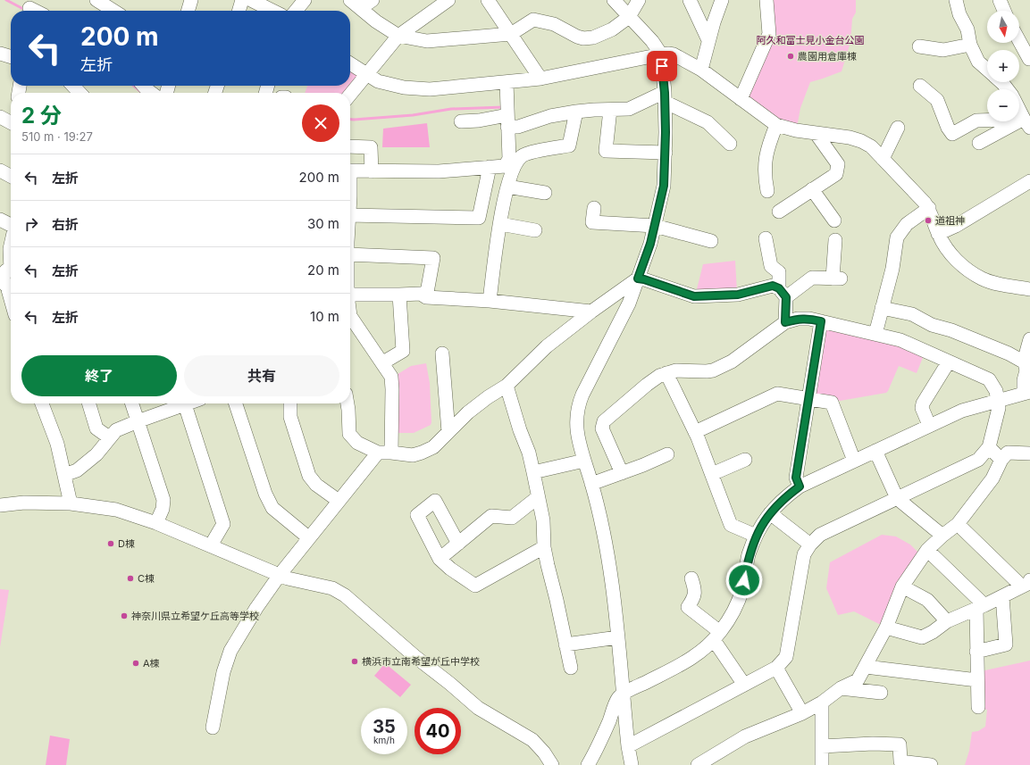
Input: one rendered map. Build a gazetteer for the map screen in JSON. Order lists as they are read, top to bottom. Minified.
{"parks":["阿久和富士見小金台公園"],"places":["農園用倉庫棟","道祖神","D棟","C棟","神奈川県立希望ケ丘高等学校","横浜市立南希望が丘中学校","A棟"],"north":"bottom","page":{"map_buttons":["+","−"],"turn":["200 m","左折"],"heading":["2 分","510 m · 19:27"],"list":[{"name":"左折","value":"200 m"},{"name":"右折","value":"30 m"},{"name":"左折","value":"20 m"},{"name":"左折","value":"10 m"}],"buttons":["終了","共有"],"speed":"35 km/h","limit":"40"}}
